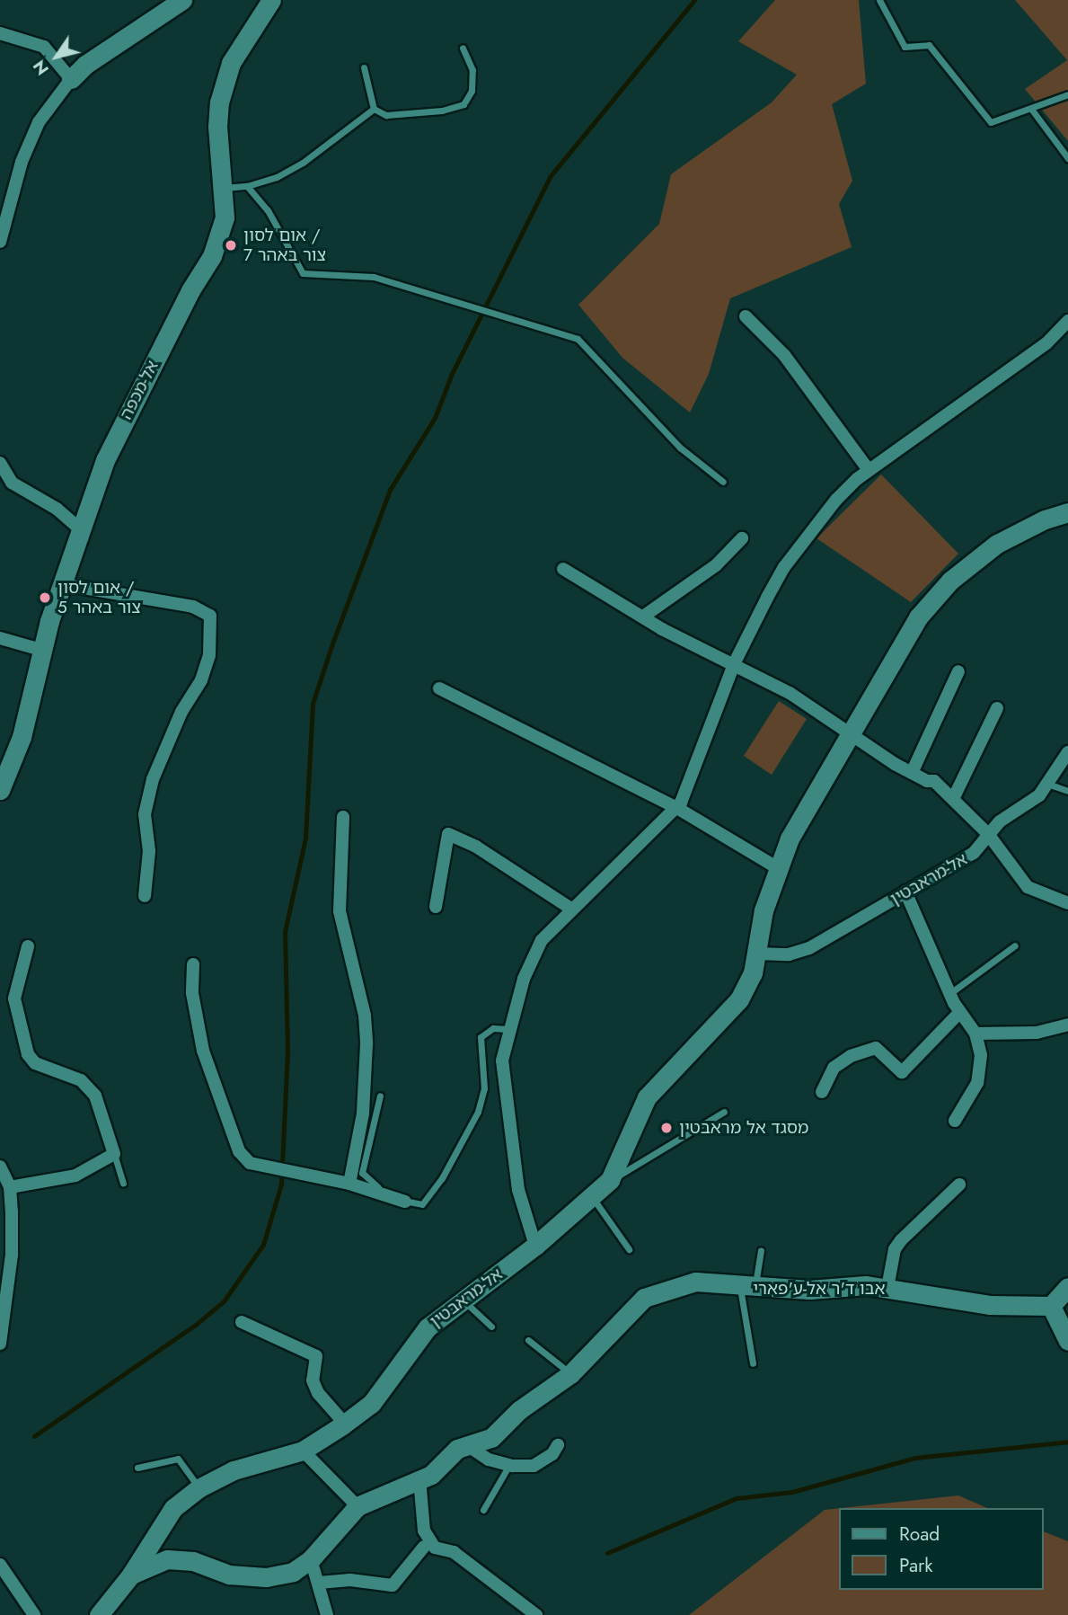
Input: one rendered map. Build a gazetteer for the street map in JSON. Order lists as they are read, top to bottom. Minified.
{"streets":{"street":["אל-מכפה","אל-מראבטין","אבו ד'ר אל-ע'פארי"]},"crossings":[["אל-מראבטין","אבו ד'ר אל-ע'פארי"]],"places":["אום לסון / צור באהר 7","אום לסון / צור באהר 5","מסגד אל מראבטין"],"legend":["Road","Park"],"north":"bottom left"}
